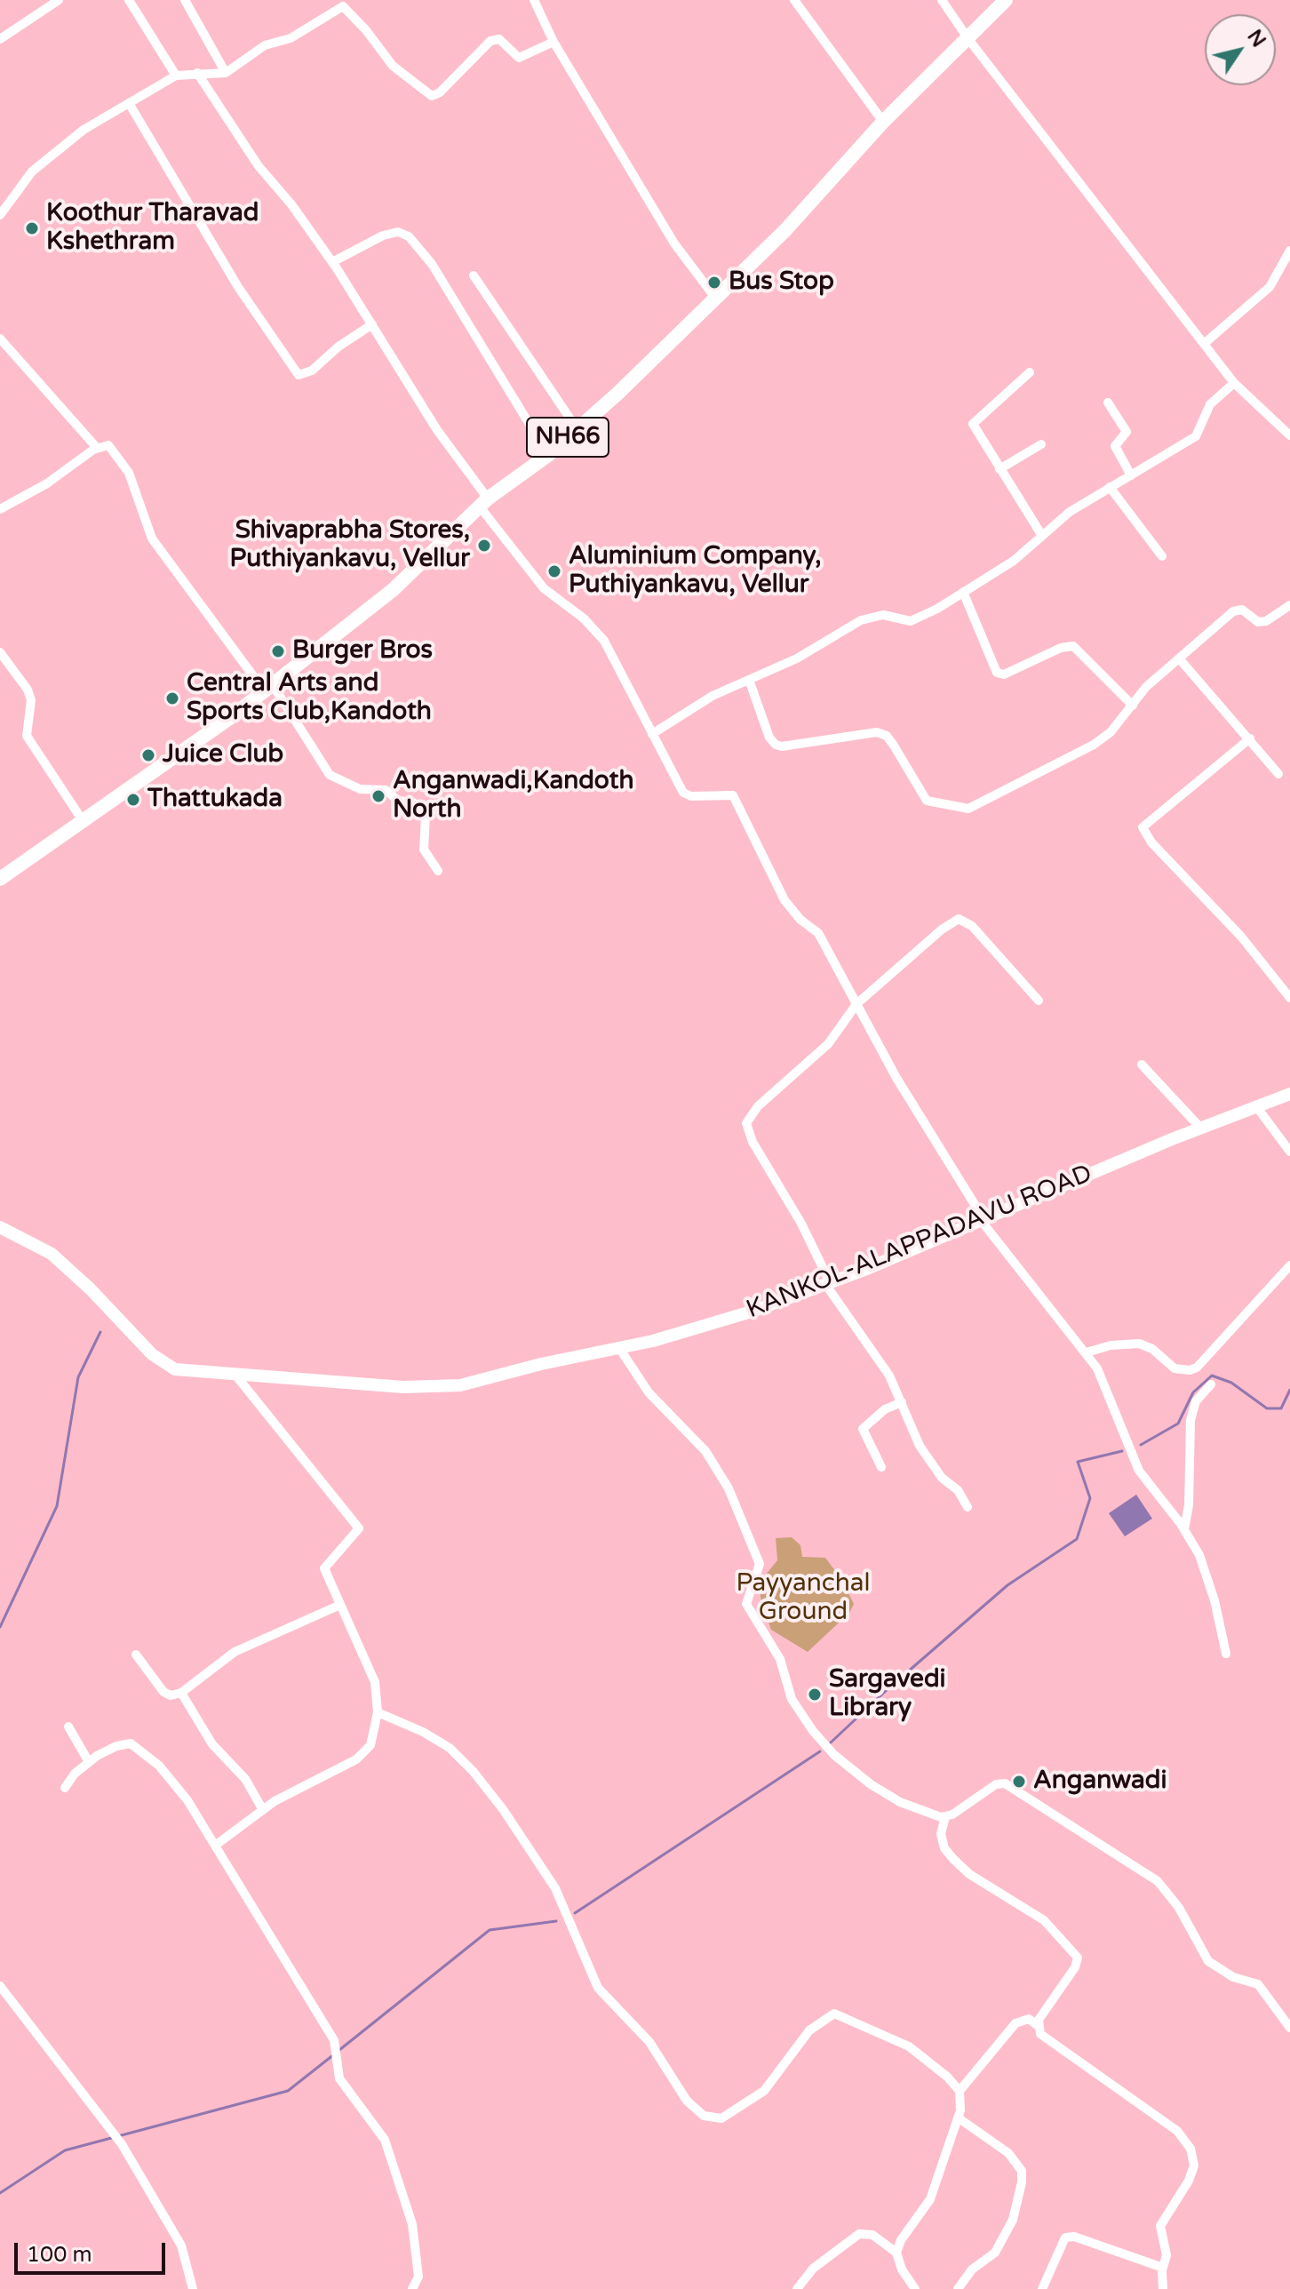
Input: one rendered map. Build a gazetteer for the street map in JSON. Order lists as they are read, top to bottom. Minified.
{"streets":{"highway":["NH66"],"main road":["KANKOL-ALAPPADAVU ROAD"]},"parks":["Payyanchal Ground"],"places":["Koothur Tharavad Kshethram","Bus Stop","Shivaprabha Stores, Puthiyankavu, Vellur","Aluminium Company, Puthiyankavu, Vellur","Burger Bros","Central Arts and Sports Club,Kandoth","Juice Club","Anganwadi,Kandoth North","Thattukada","Sargavedi Library","Anganwadi"],"scale_bar":"100 m","north":"top right"}
